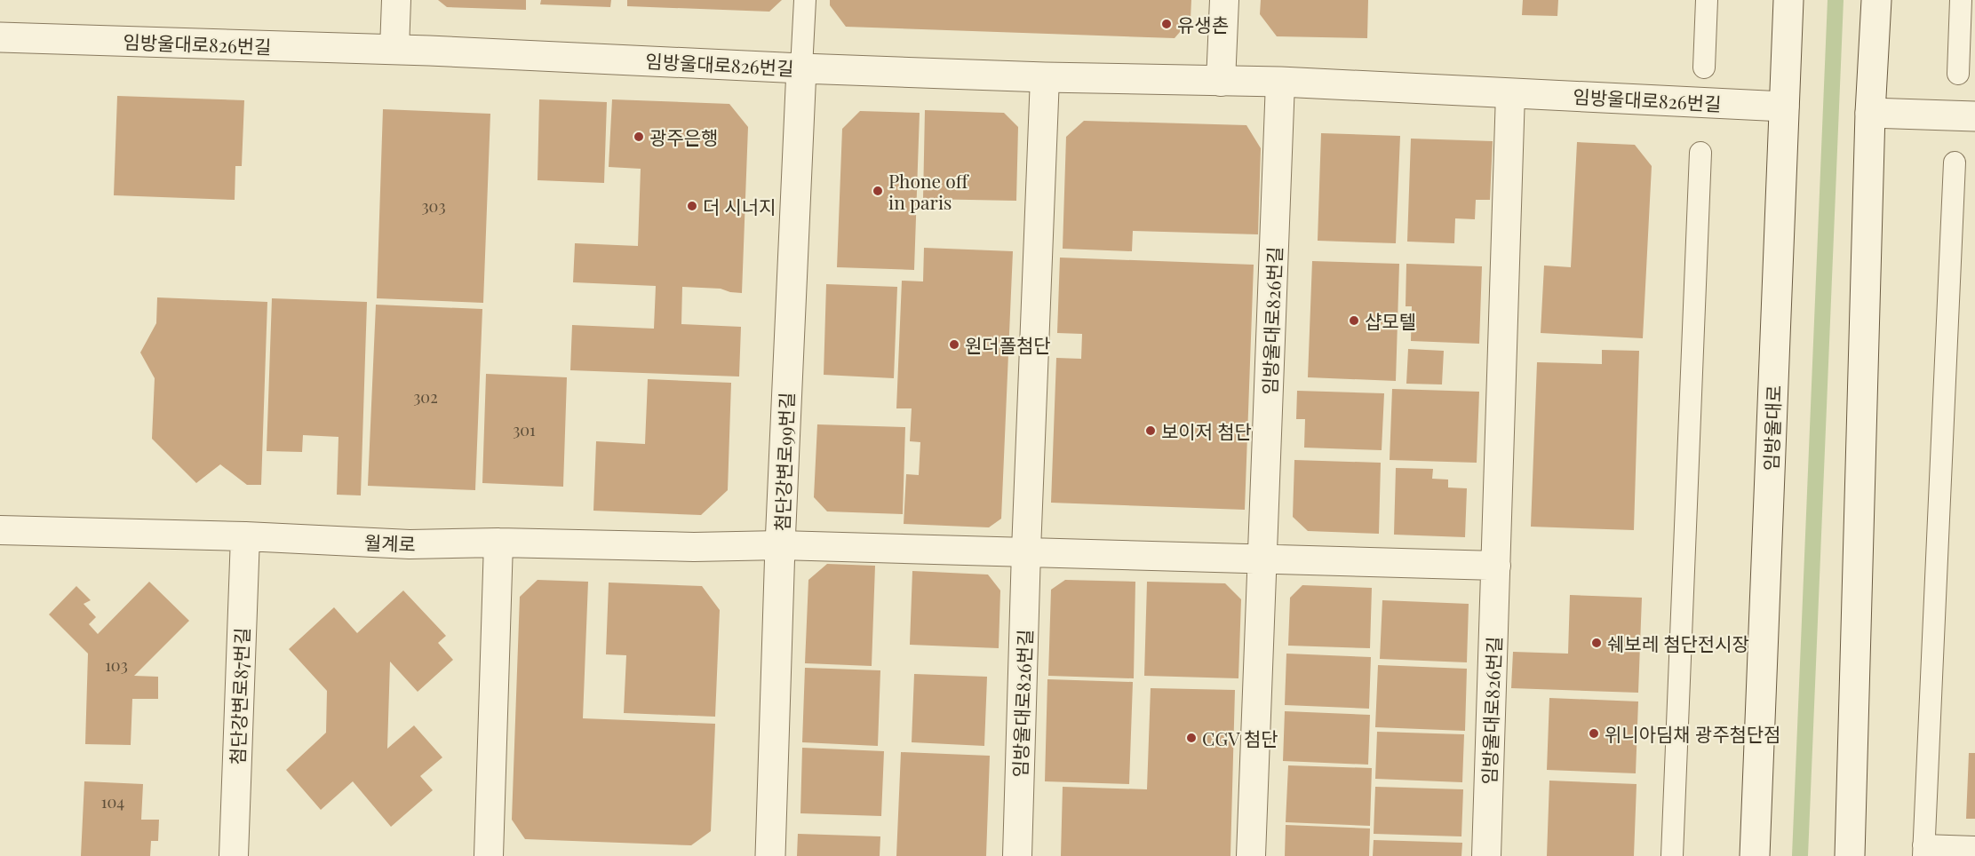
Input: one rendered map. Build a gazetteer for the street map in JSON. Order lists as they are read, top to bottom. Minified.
{"streets":{"street":["임방울대로826번길","임방울대로","첨단강변로99번길","월계로","첨단강변로87번길"]},"crossings":[["임방울대로826번길","임방울대로"],["임방울대로826번길","첨단강변로99번길"],["첨단강변로99번길","월계로"],["월계로","첨단강변로87번길"]],"places":["유생촌","광주은행","Phone off in paris","더 시너지","샵모텔","원더폴첨단","보이저 첨단","쉐보레 첨단전시장","위니아딤채 광주첨단점","CGV 첨단"],"house_numbers":["303","302","301","103","104"]}
